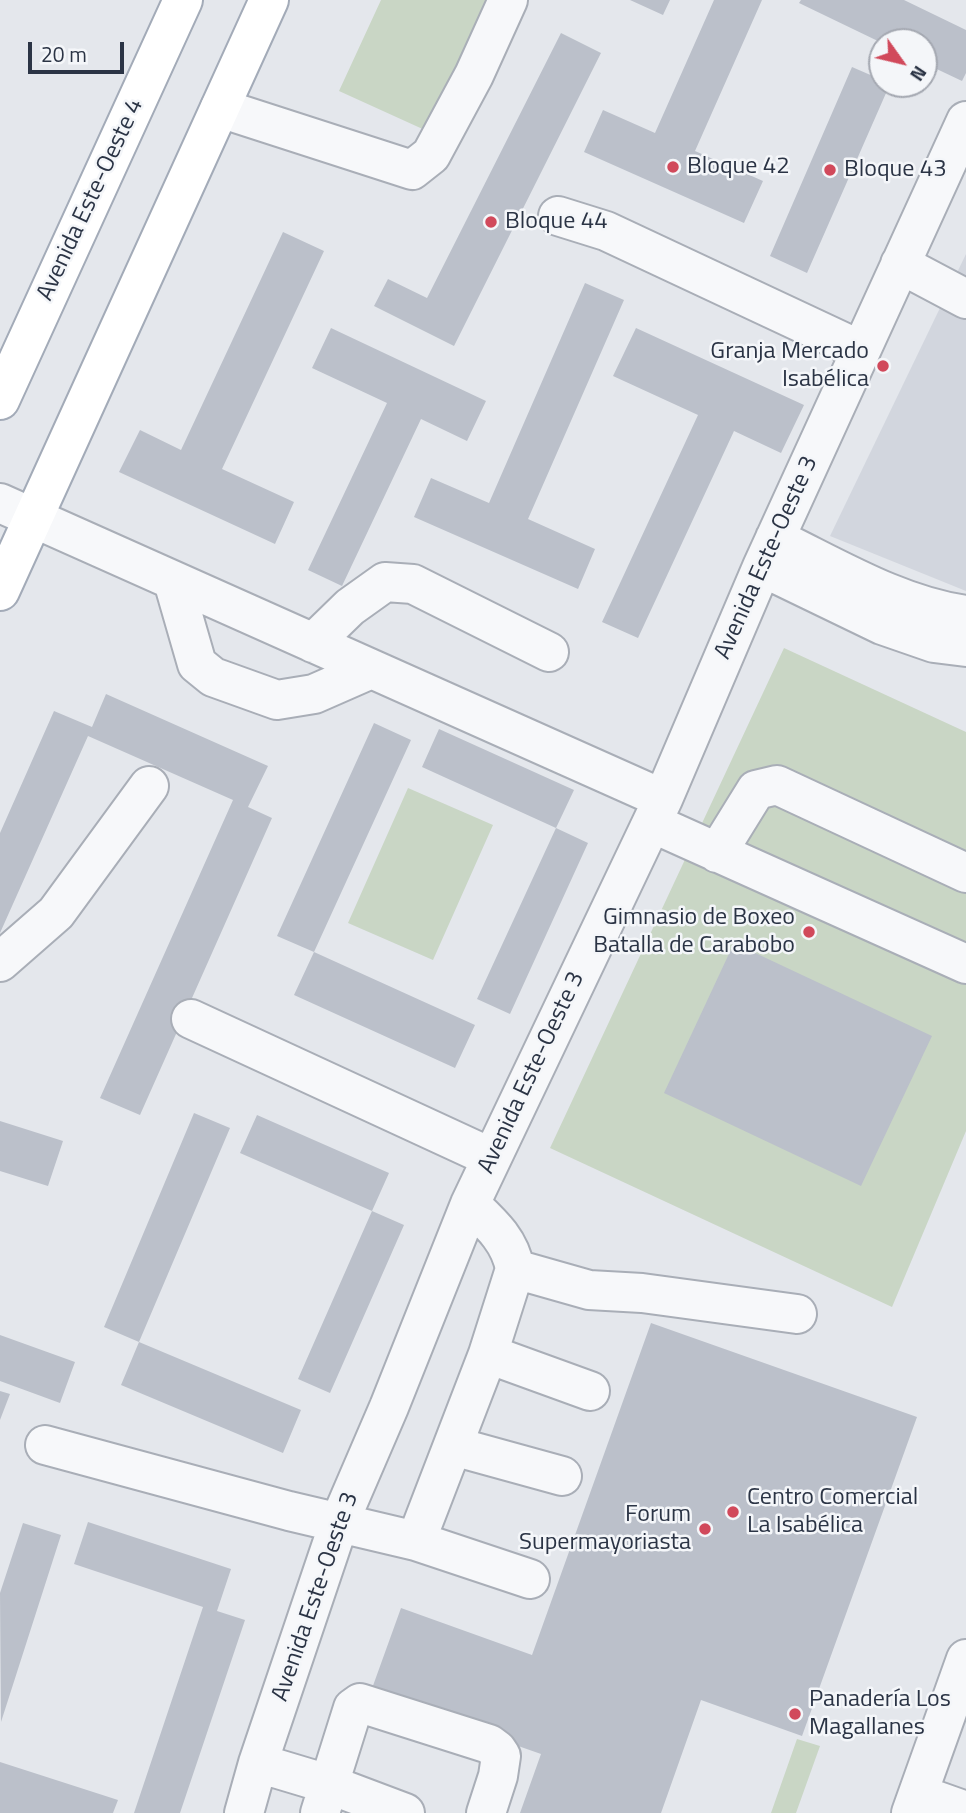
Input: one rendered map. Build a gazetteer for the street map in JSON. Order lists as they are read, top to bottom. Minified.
{"streets":{"main road":["Avenida Este-Oeste 4"],"street":["Avenida Este-Oeste 3"]},"places":["Bloque 42","Bloque 43","Bloque 44","Granja Mercado Isabélica","Gimnasio de Boxeo Batalla de Carabobo","Centro Comercial La Isabélica","Forum Supermayoriasta","Panadería Los Magallanes"],"scale_bar":"20 m","north":"bottom right"}
